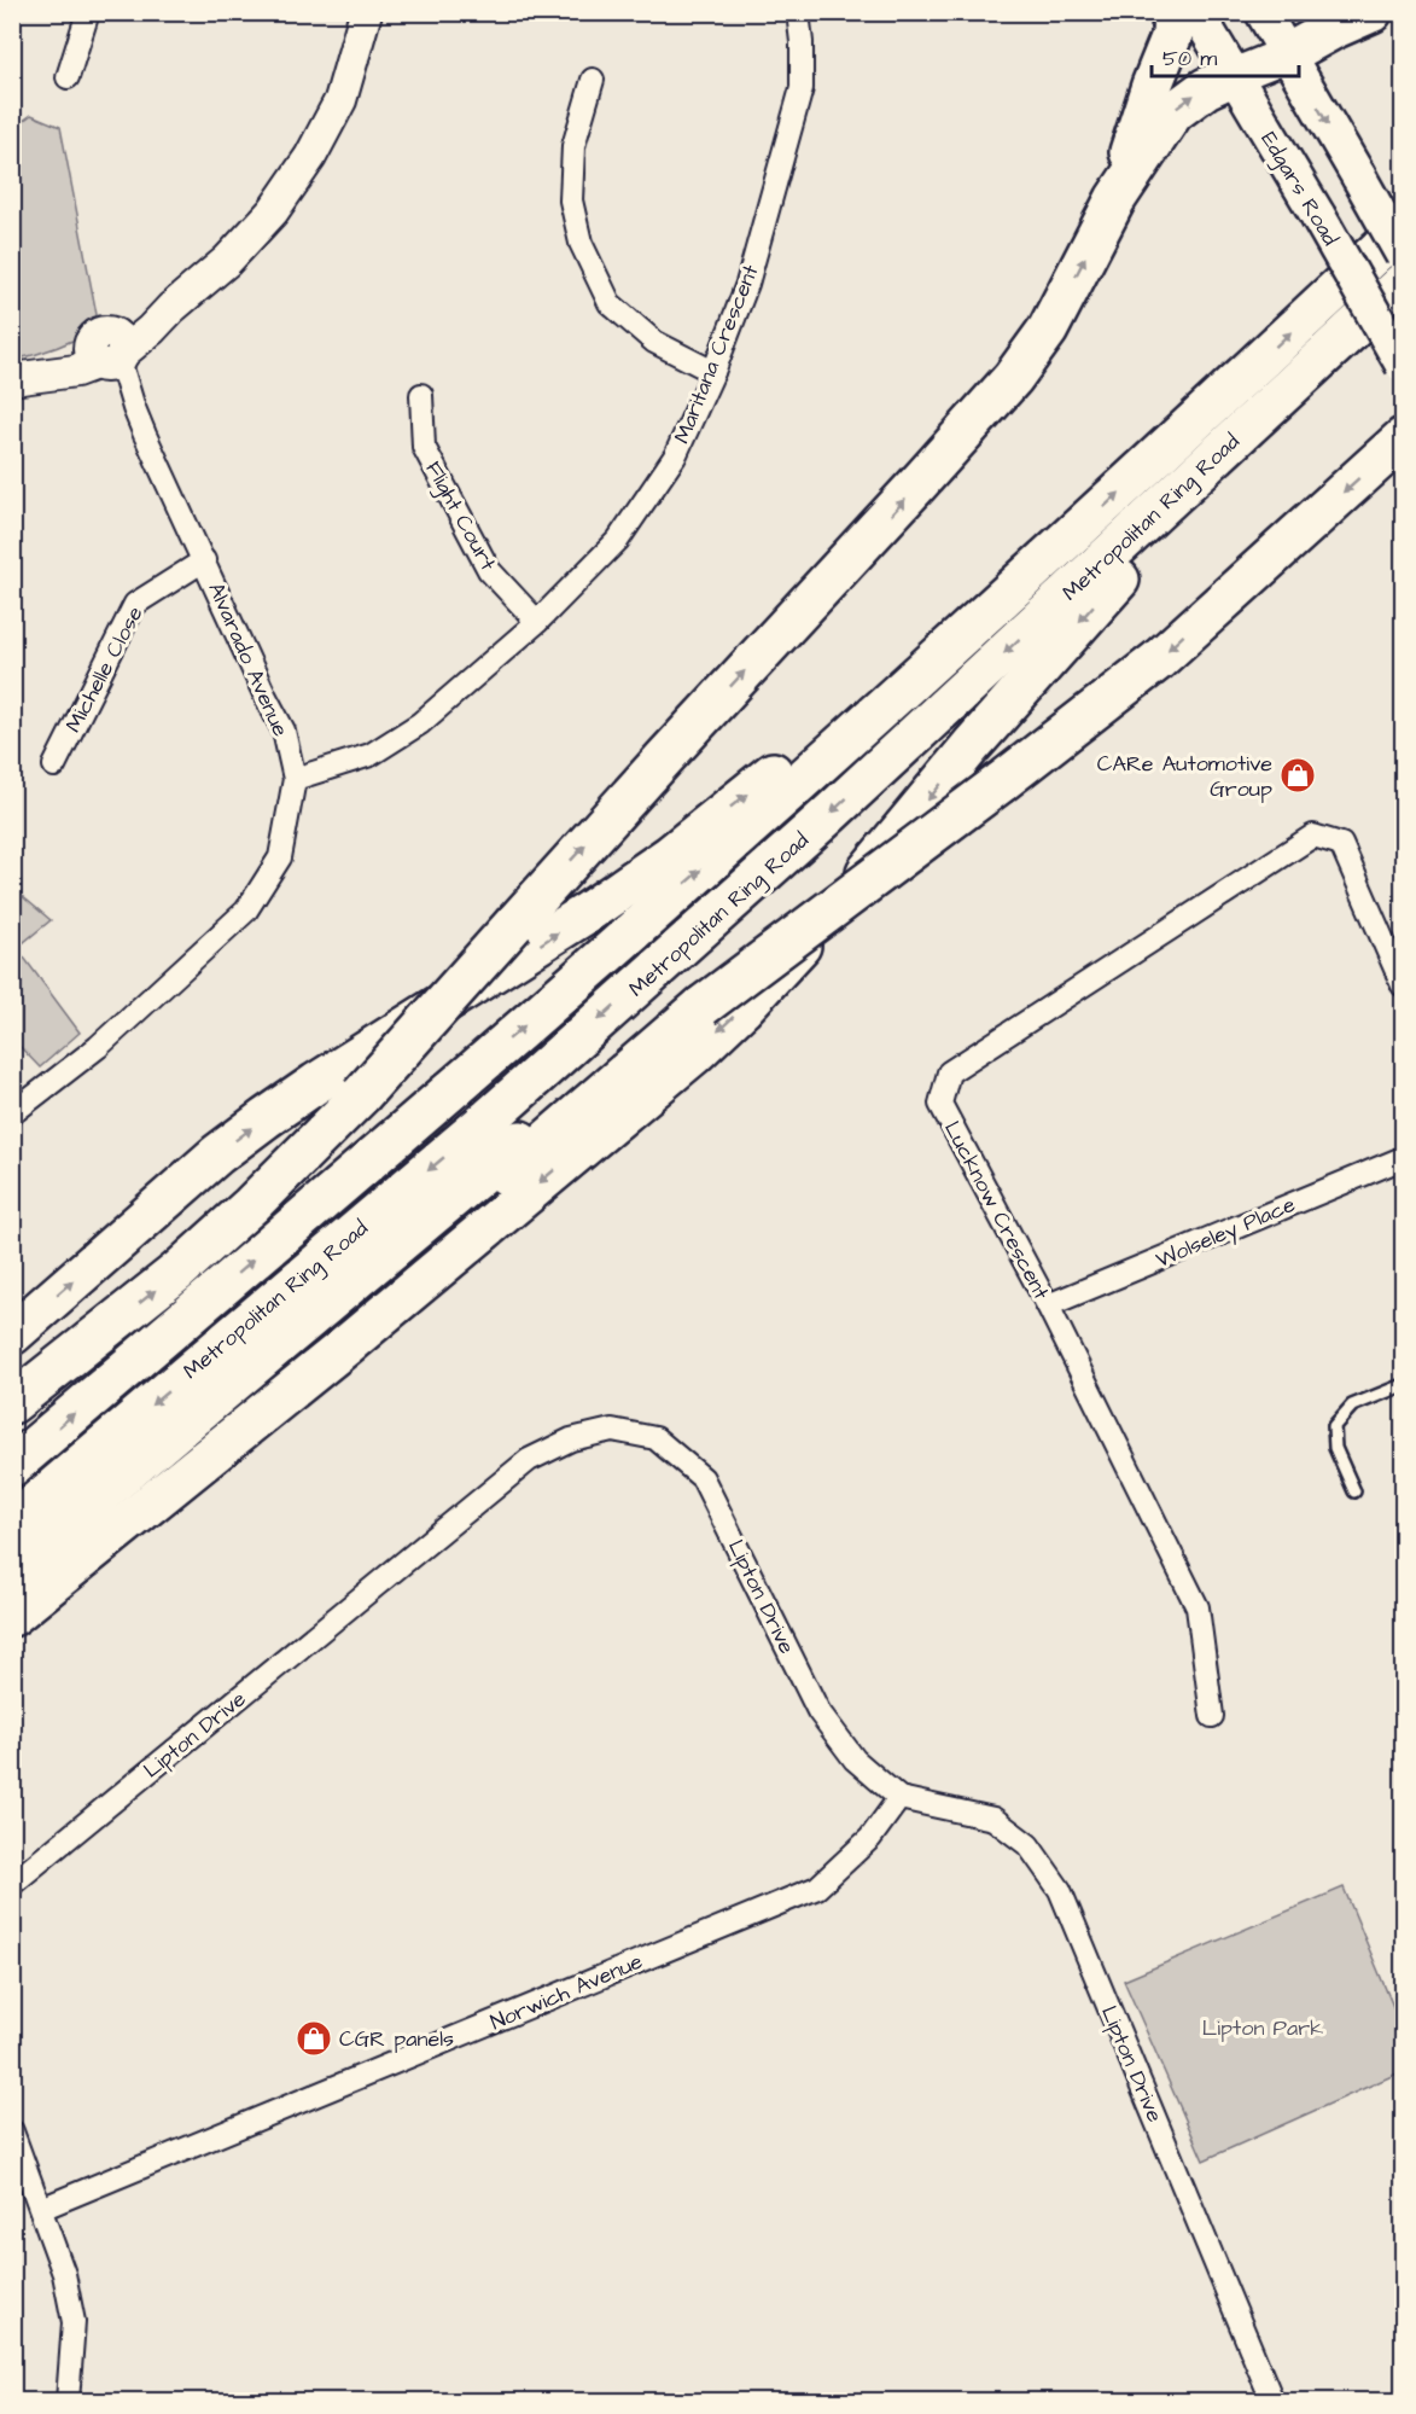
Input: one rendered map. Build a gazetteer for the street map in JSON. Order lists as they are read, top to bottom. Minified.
{"streets":{"highway":["Metropolitan Ring Road"],"main road":["Edgars Road"],"street":["Maritana Crescent","Flight Court","Alvarado Avenue","Michelle Close","Lucknow Crescent","Wolseley Place","Lipton Drive","Norwich Avenue"]},"crossings":[["Maritana Crescent","Flight Court"],["Maritana Crescent","Alvarado Avenue"],["Alvarado Avenue","Michelle Close"],["Lucknow Crescent","Wolseley Place"],["Lipton Drive","Norwich Avenue"]],"parks":["Lipton Park"],"places":{"shop":["CARe Automotive Group","CGR panels"]},"scale_bar":"50 m"}
